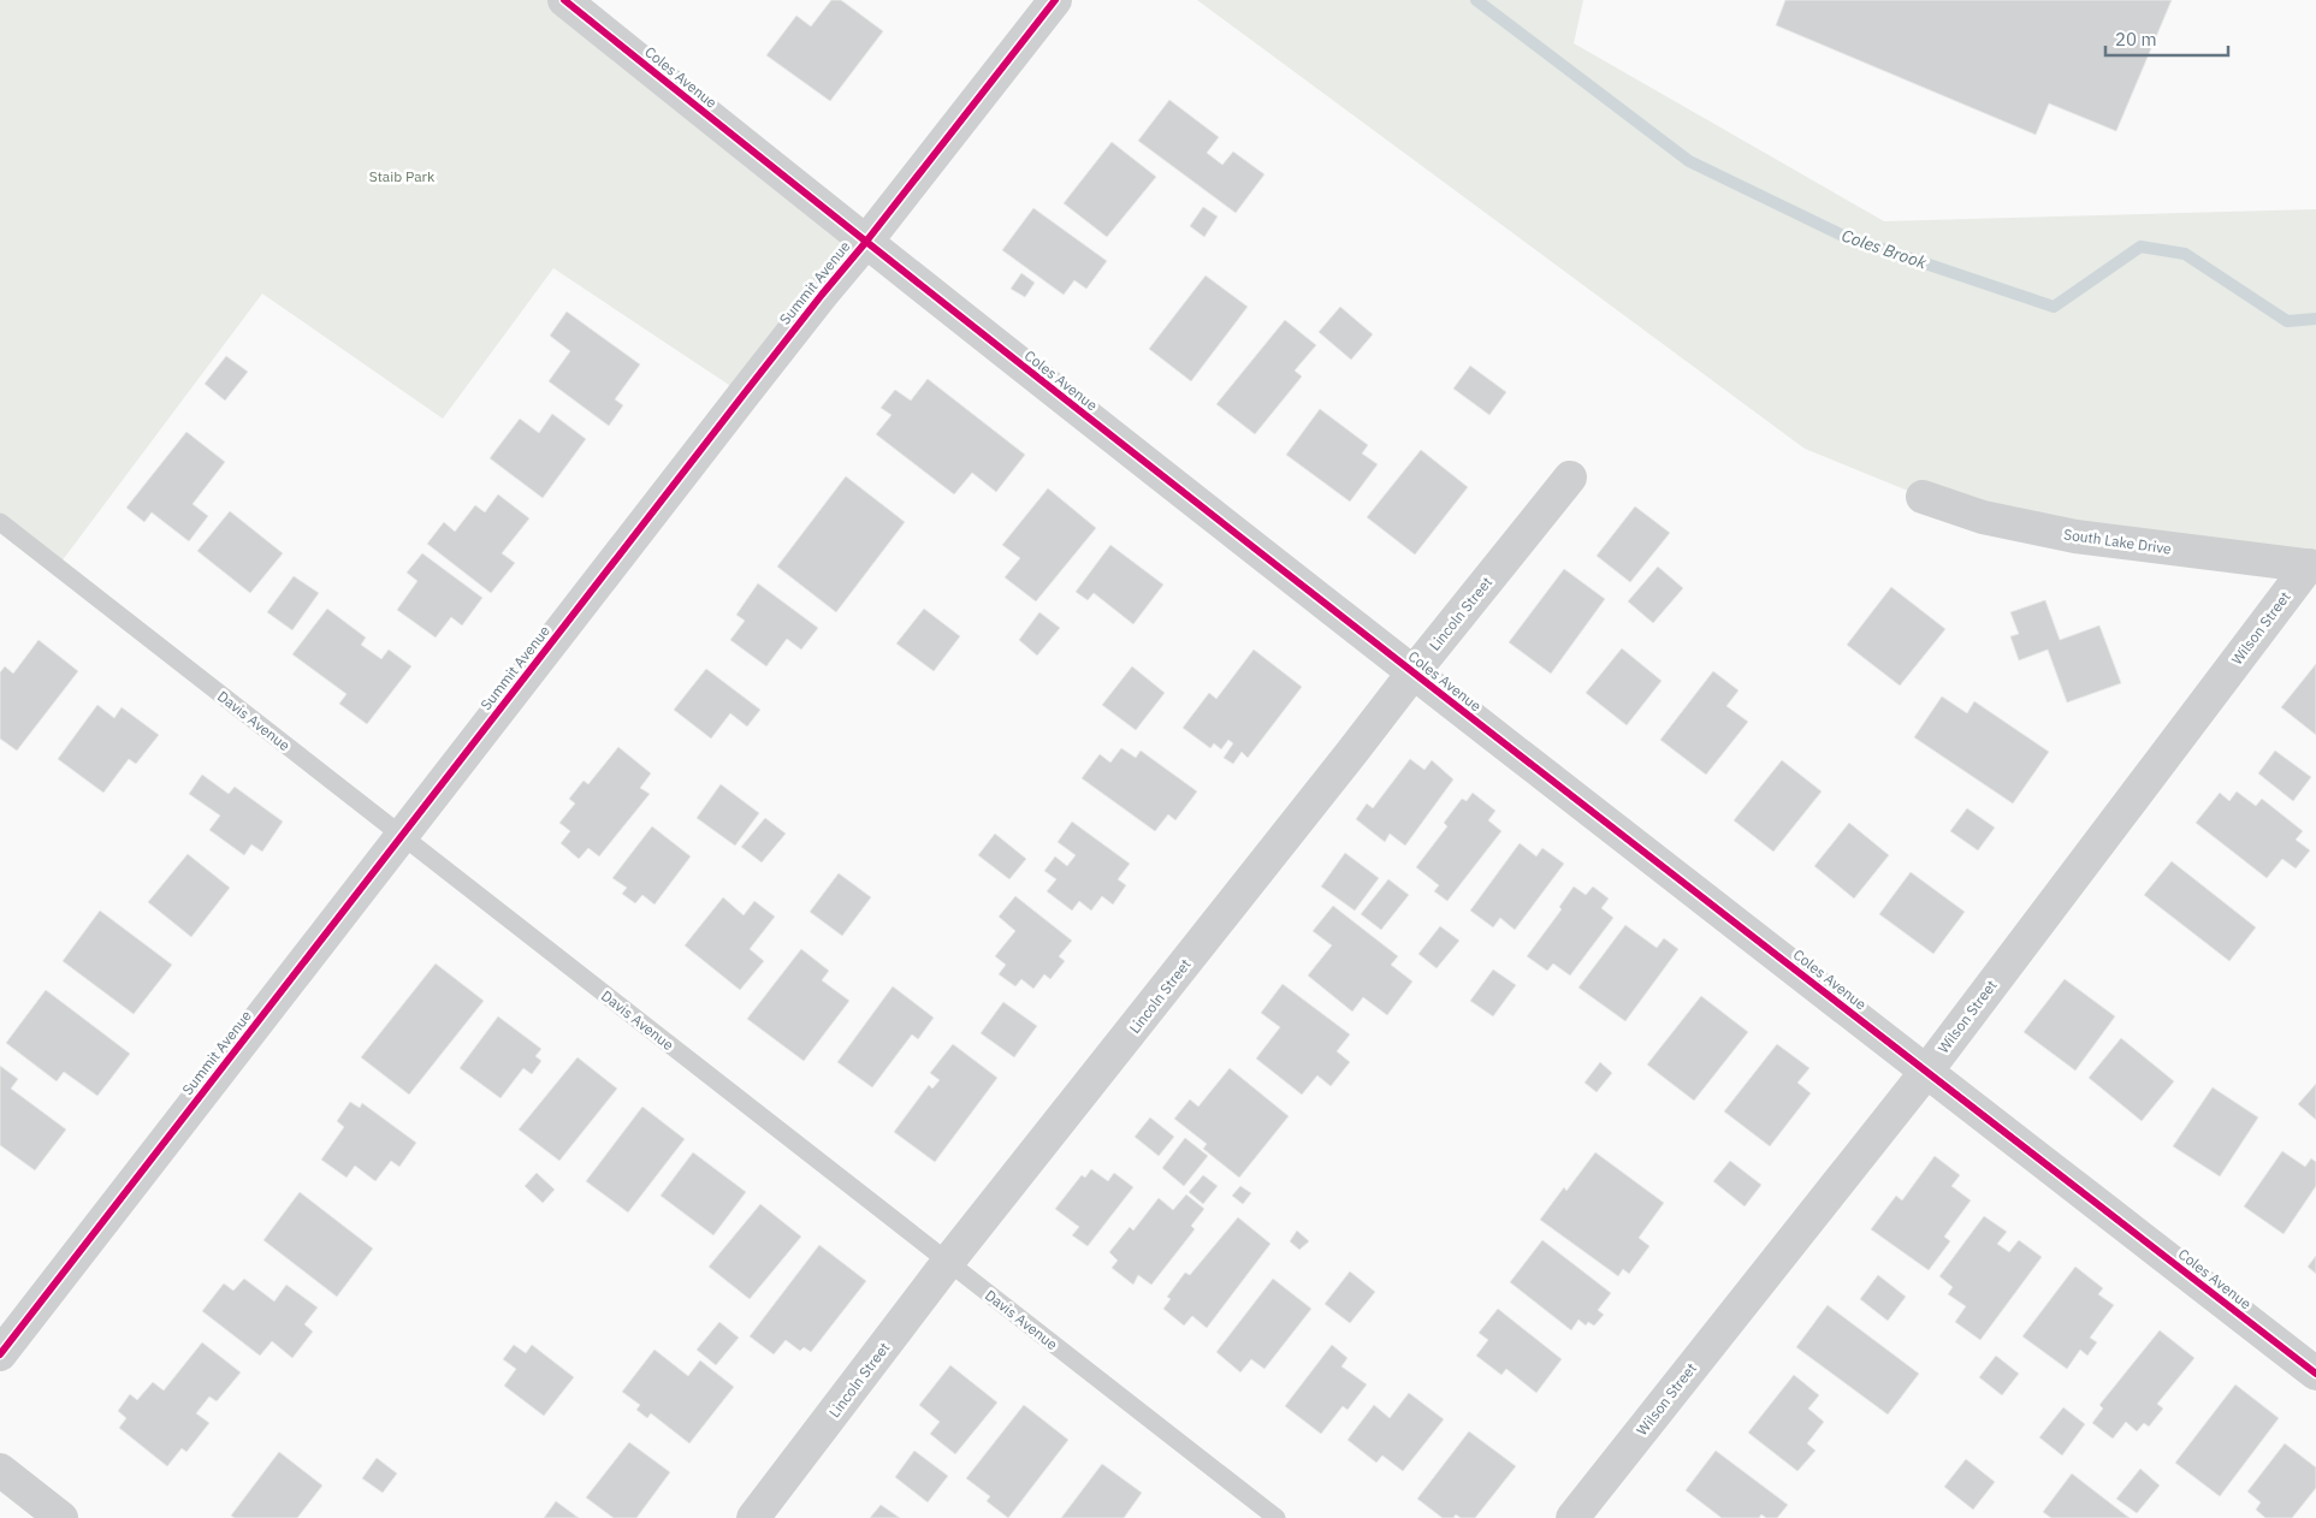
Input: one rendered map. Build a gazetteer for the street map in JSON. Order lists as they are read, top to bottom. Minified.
{"streets":{"street":["Coles Avenue","Summit Avenue","South Lake Drive","Lincoln Street","Wilson Street"],"lane":["Davis Avenue"]},"crossings":[["Coles Avenue","Summit Avenue"],["Coles Avenue","Lincoln Street"],["Coles Avenue","Wilson Street"],["Summit Avenue","Davis Avenue"],["South Lake Drive","Wilson Street"],["Lincoln Street","Davis Avenue"]],"water":["Coles Brook"],"parks":["Staib Park"],"scale_bar":"20 m"}
